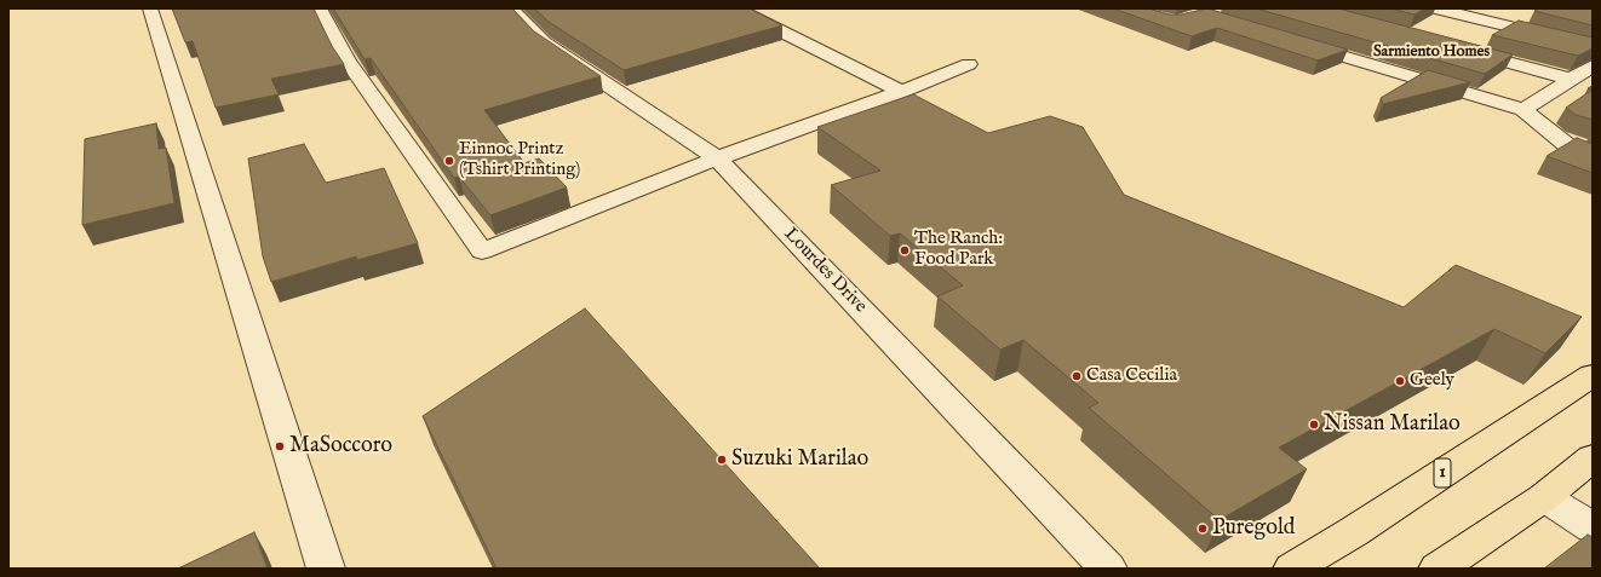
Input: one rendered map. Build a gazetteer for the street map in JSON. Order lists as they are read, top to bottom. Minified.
{"streets":{"highway":["1"],"street":["Lourdes Drive"]},"districts":["Sarmiento Homes"],"places":["Einnoc Printz (Tshirt Printing)","The Ranch: Food Park","Casa Cecilia","Geely","Nissan Marilao","MaSoccoro","Suzuki Marilao","Puregold"]}
